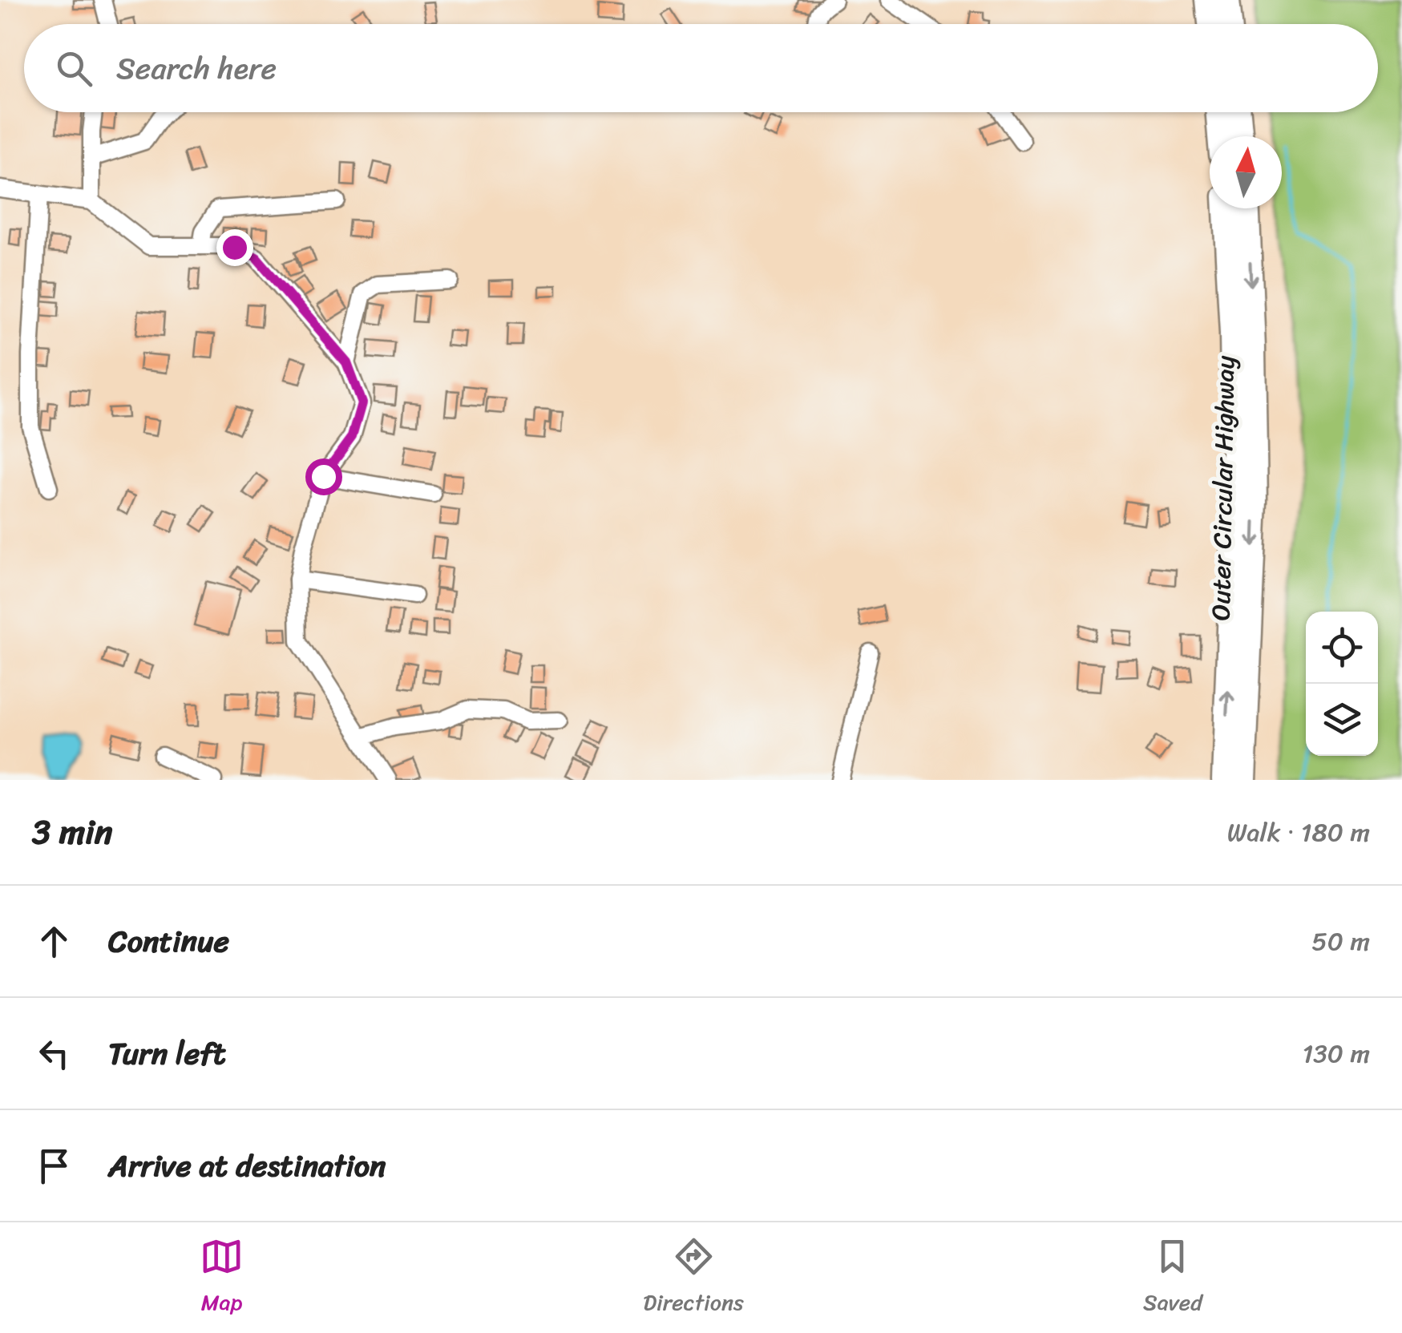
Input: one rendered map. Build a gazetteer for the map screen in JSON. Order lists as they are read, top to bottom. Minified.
{"streets":{"highway":["Outer Circular Highway"]},"north":"top","page":{"search":"Search here","heading":["3 min","Walk · 180 m"],"list":[["Continue","50 m"],["Turn left","130 m"],"Arrive at destination"],"nav":["Map","Directions","Saved"]}}
